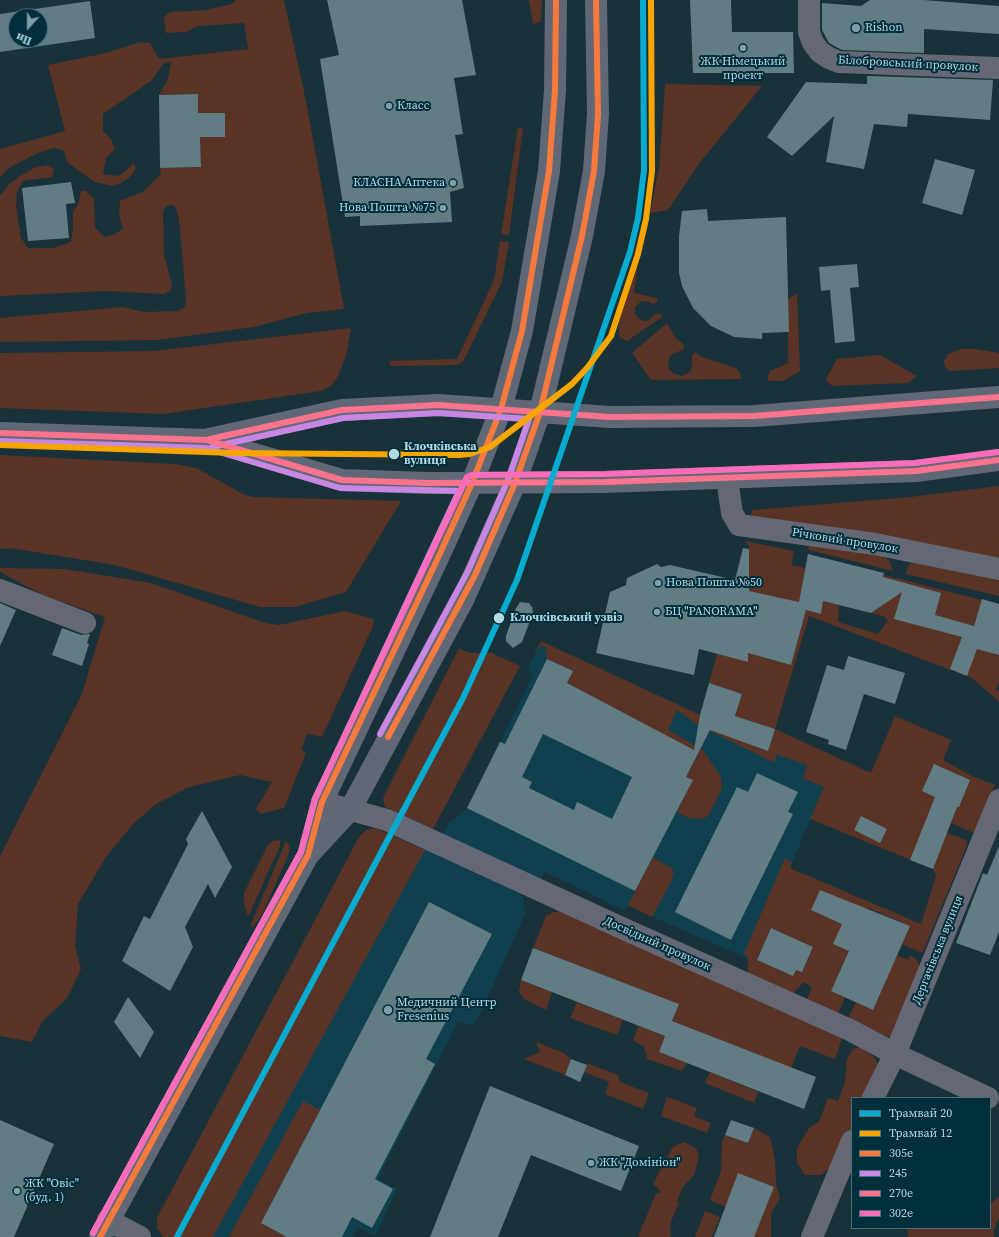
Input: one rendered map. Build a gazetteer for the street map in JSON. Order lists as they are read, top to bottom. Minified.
{"streets":{"street":["Білобровський провулок","Річковий провулок","Досвідний провулок","Дергачівська вулиця"]},"crossings":[["Досвідний провулок","Дергачівська вулиця"]],"places":["Rishon","ЖК Німецький проект","Класс","КЛАСНА Аптека","Нова Пошта №75","Клочківська вулиця","Нова Пошта №50","БЦ \"PANORAMA\"","Клочківський узвіз","Медичний Центр Fresenius","ЖК \"Домініон\"","ЖК \"Овіс\" (буд. 1)"],"lines":["tram line 20","tram line 12","transit line 305e","transit line 270е","transit line 245","transit line 302е"],"legend":["Трамвай 20","Трамвай 12","305e","245","270е","302е"],"north":"bottom"}
